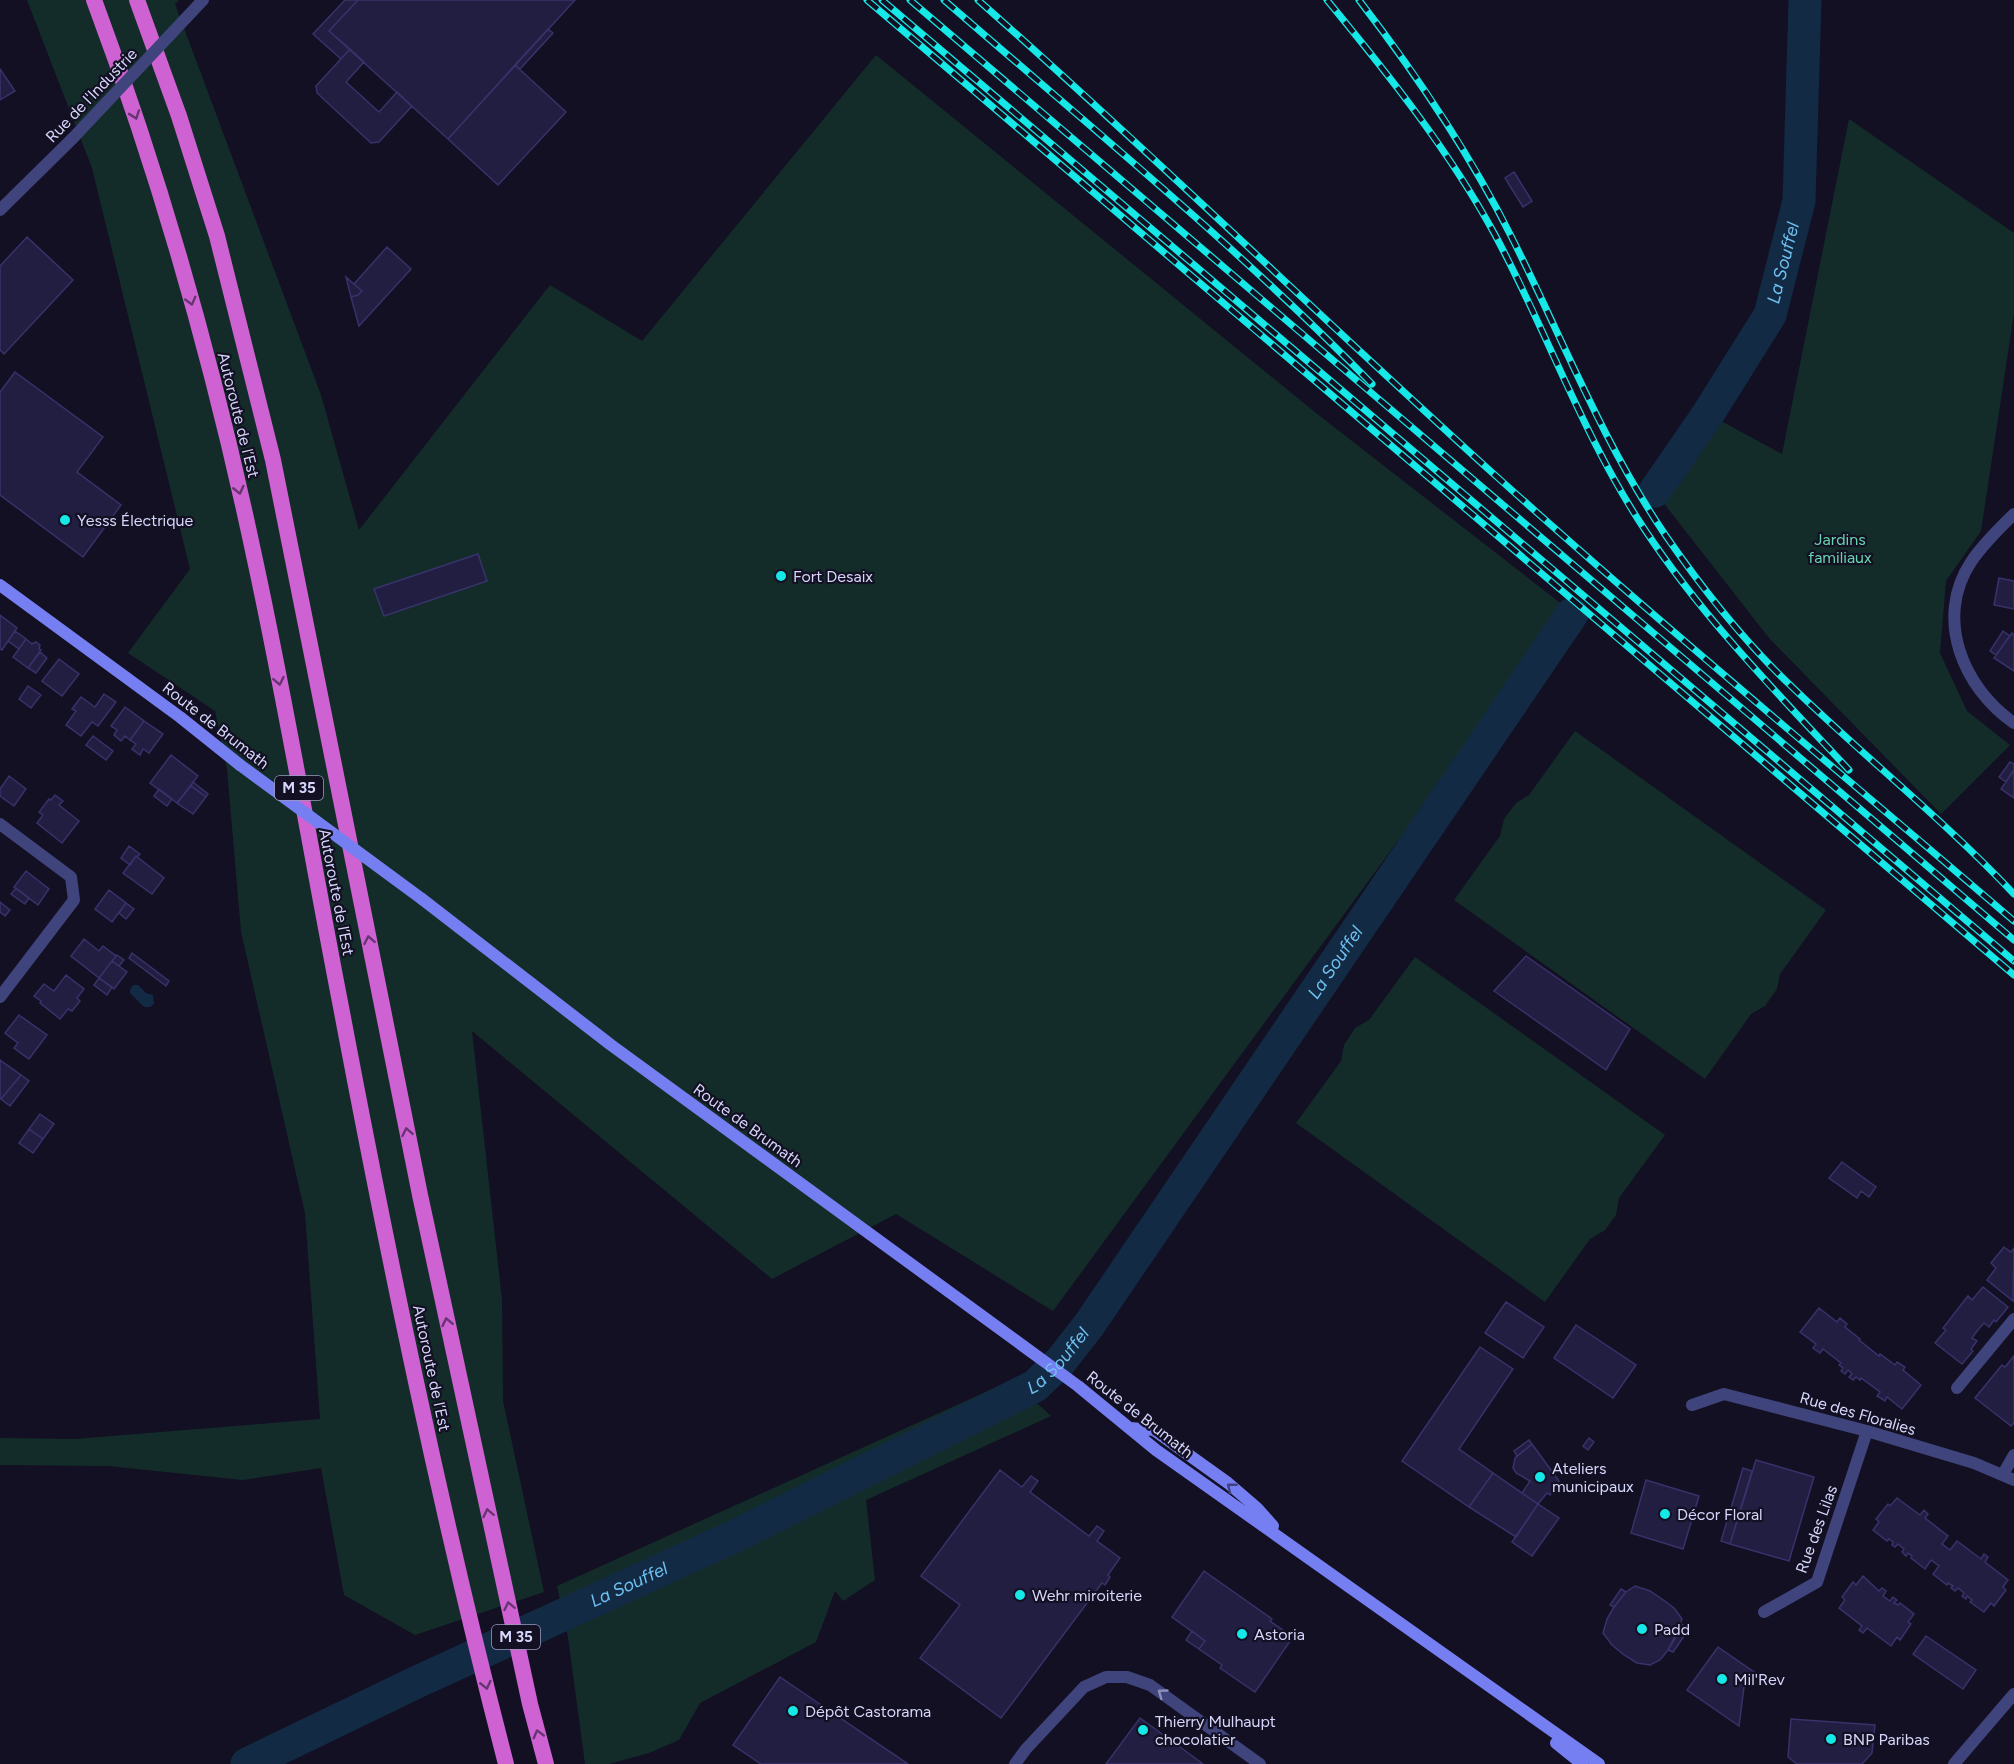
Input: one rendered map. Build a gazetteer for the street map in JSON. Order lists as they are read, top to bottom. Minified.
{"streets":{"highway":["Autoroute de l’Est","M 35"],"main road":["Route de Brumath"],"street":["Rue de l'Industrie","Rue des Floralies","Rue des Lilas"]},"crossings":[["Rue des Floralies","Rue des Lilas"]],"water":["La Souffel"],"parks":["Jardins familiaux"],"places":["Yesss Électrique","Fort Desaix","Ateliers municipaux","Décor Floral","Wehr miroiterie","Padd","Astoria","Mil'Rev","Dépôt Castorama","Thierry Mulhaupt chocolatier","BNP Paribas"]}
